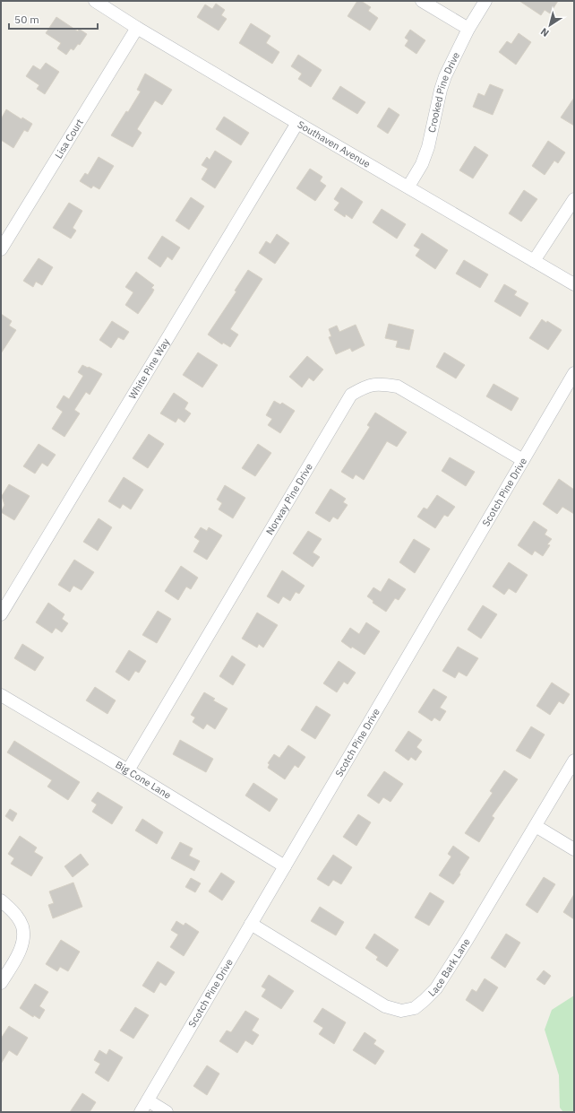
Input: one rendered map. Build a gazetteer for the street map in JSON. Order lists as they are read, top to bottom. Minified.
{"streets":{"street":["Crooked Pine Drive","Lisa Court","Southaven Avenue","White Pine Way","Scotch Pine Drive","Norway Pine Drive","Big Cone Lane","Lace Bark Lane"]},"crossings":[["Crooked Pine Drive","Southaven Avenue"],["Lisa Court","Southaven Avenue"],["Southaven Avenue","White Pine Way"],["Scotch Pine Drive","Norway Pine Drive"],["Scotch Pine Drive","Big Cone Lane"],["Scotch Pine Drive","Lace Bark Lane"],["Norway Pine Drive","Big Cone Lane"]],"scale_bar":"50 m","north":"bottom left"}
